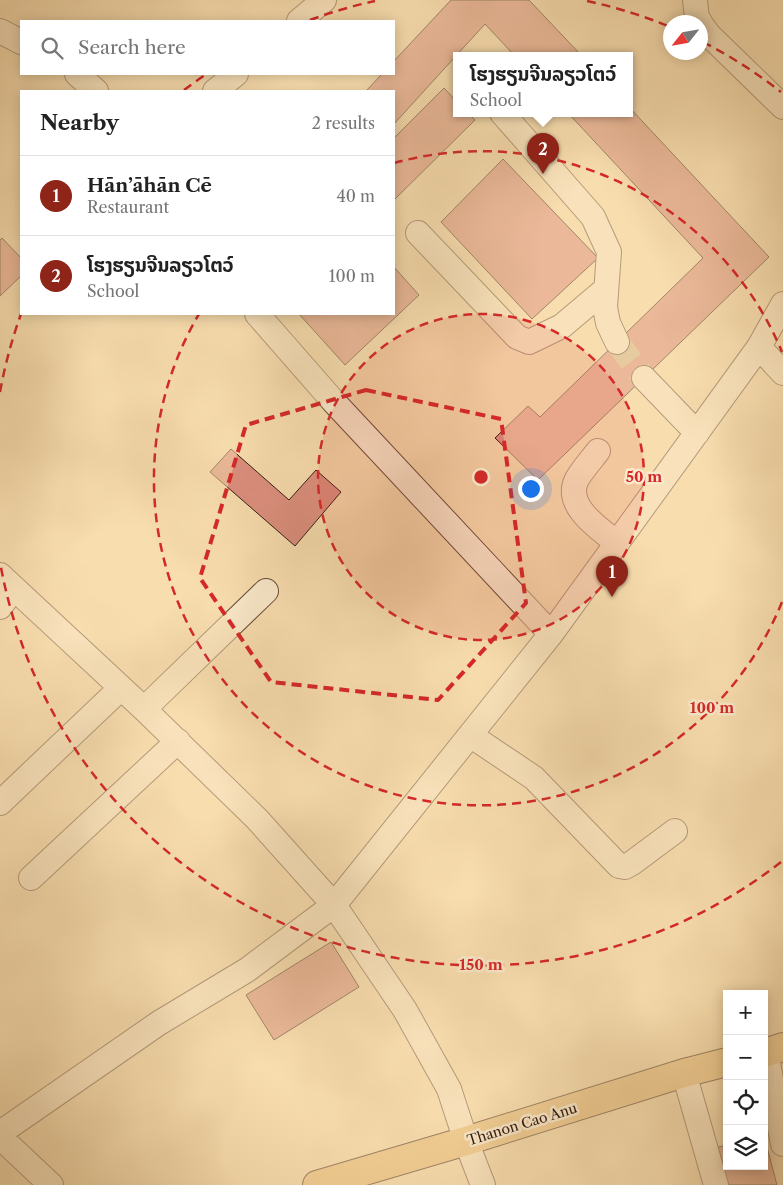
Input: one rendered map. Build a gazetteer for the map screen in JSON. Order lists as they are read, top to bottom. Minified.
{"streets":{"main road":["Thanon Cao Anu"]},"north":"bottom left","page":{"search":"Search here","popup":["ໂຮງຮຽນຈີນລຽວໂຕວ໌","School"],"heading":["Nearby","2 results"],"pins":["2","1"],"list":[{"mark":"1","name":"Hān’āhān Cē","note":"Restaurant","value":"40 m"},{"mark":"2","name":"ໂຮງຮຽນຈີນລຽວໂຕວ໌","note":"School","value":"100 m"}],"map_buttons":["+","−"]},"rings":["50 m","100 m","150 m"]}
